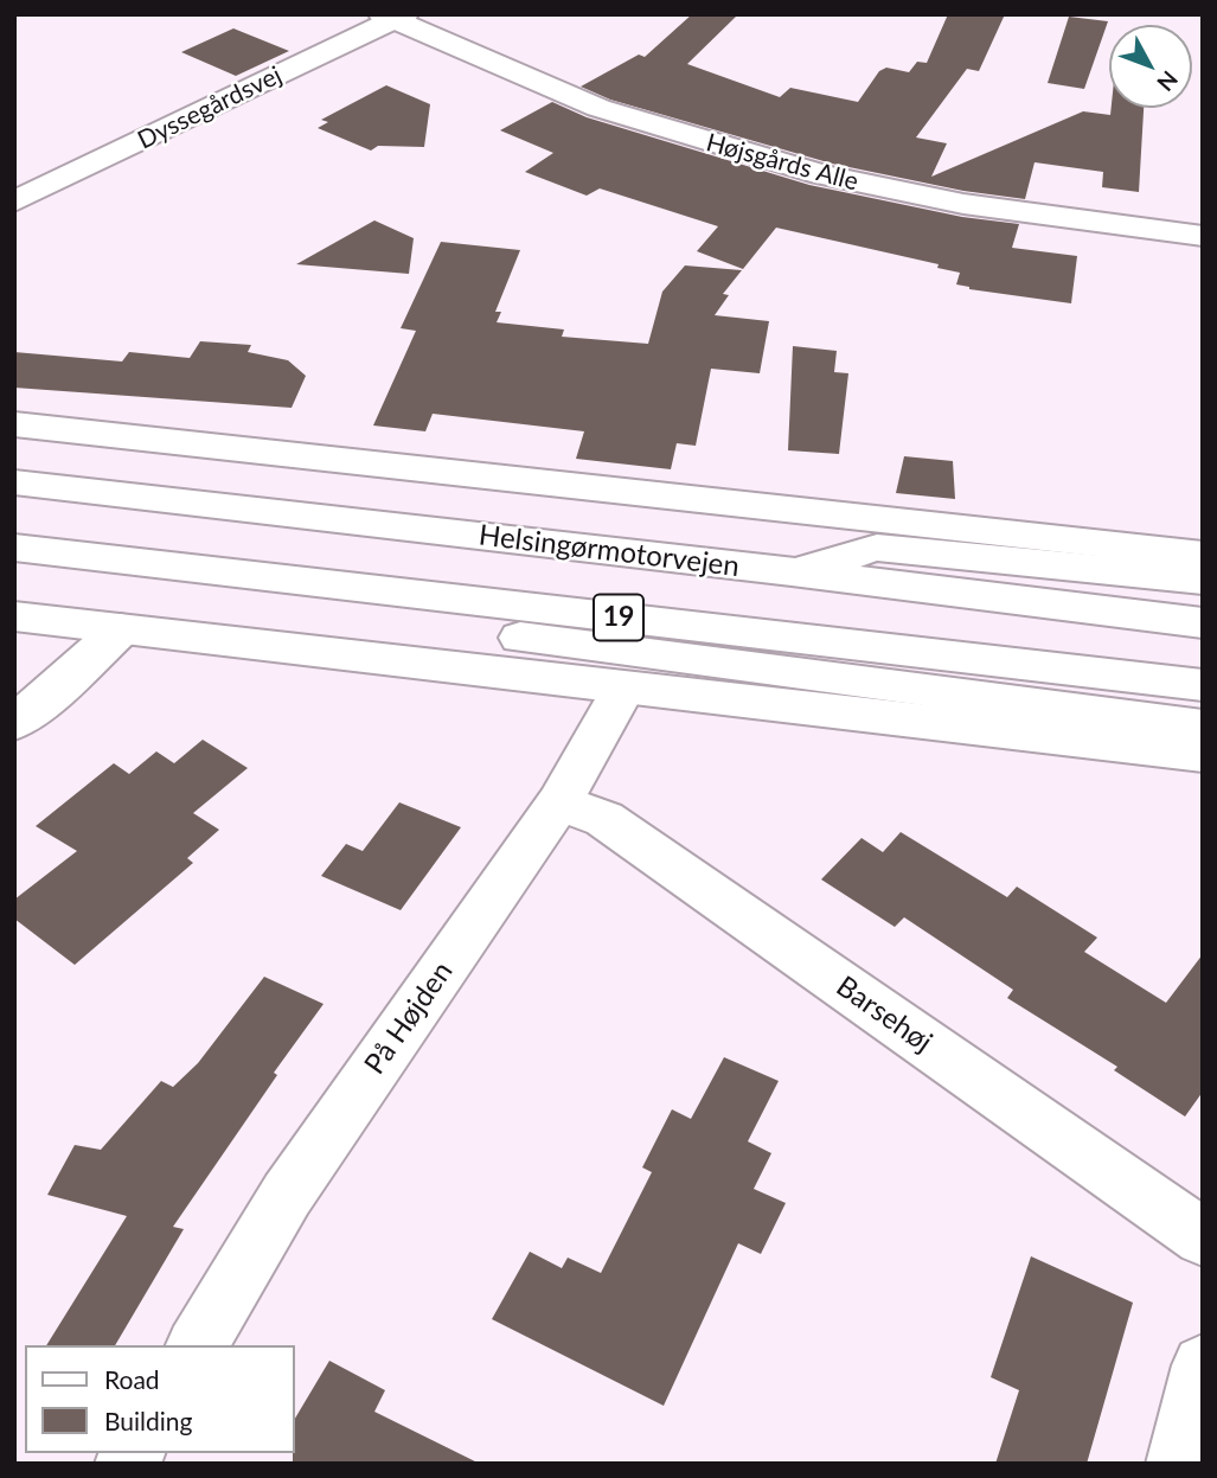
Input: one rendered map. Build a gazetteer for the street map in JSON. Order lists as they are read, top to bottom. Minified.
{"streets":{"main road":["Dyssegårdsvej","Højsgårds Alle","Helsingørmotorvejen","19","Barsehøj","På Højden"]},"crossings":[["Dyssegårdsvej","Højsgårds Alle"],["Barsehøj","På Højden"]],"legend":["Road","Building"],"north":"bottom right"}
